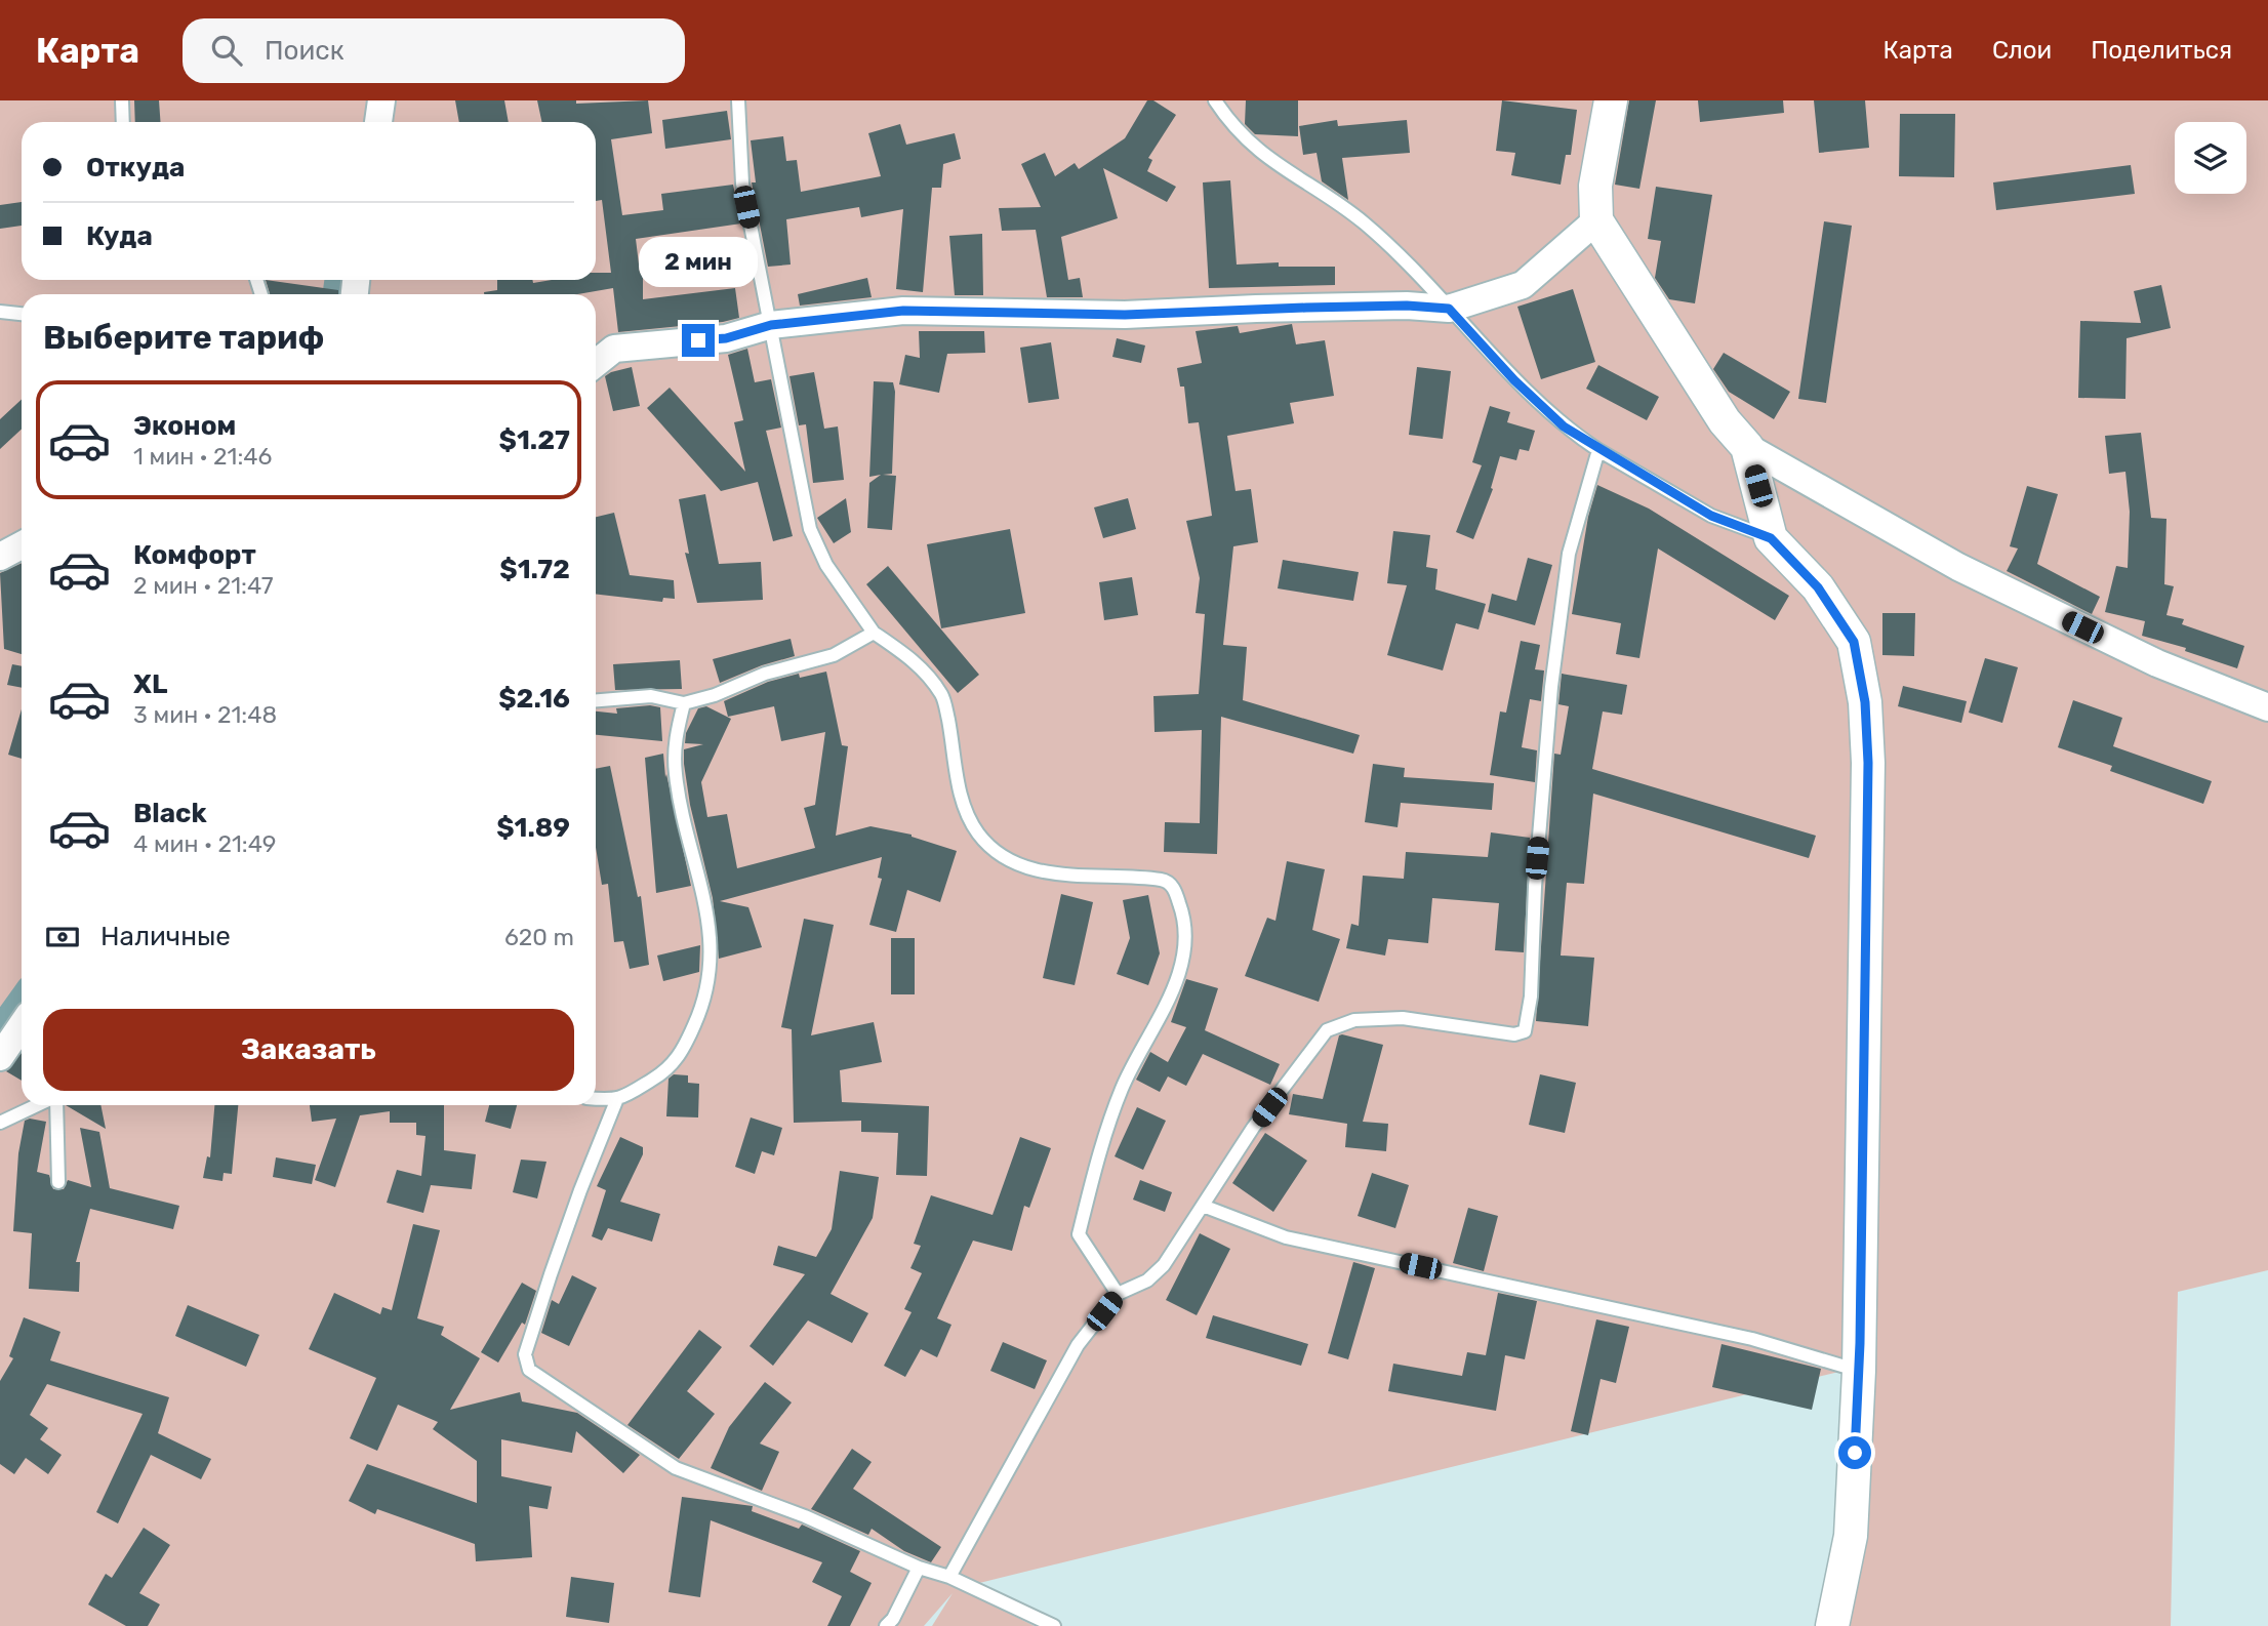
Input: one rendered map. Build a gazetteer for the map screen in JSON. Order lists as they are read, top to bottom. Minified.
{"page":{"header":"Карта","search":"Поиск","nav":["Карта","Слои","Поделиться"],"banner":["Откуда","Куда"],"bubble":"2 мин","heading":"Выберите тариф","list":[{"name":"Эконом","note":"1 мин · 21:46","value":"$1.27"},{"name":"Комфорт","note":"2 мин · 21:47","value":"$1.72"},{"name":"XL","note":"3 мин · 21:48","value":"$2.16"},{"name":"Black","note":"4 мин · 21:49","value":"$1.89"}],"pay":["Наличные","620 m"],"buttons":"Заказать"}}
